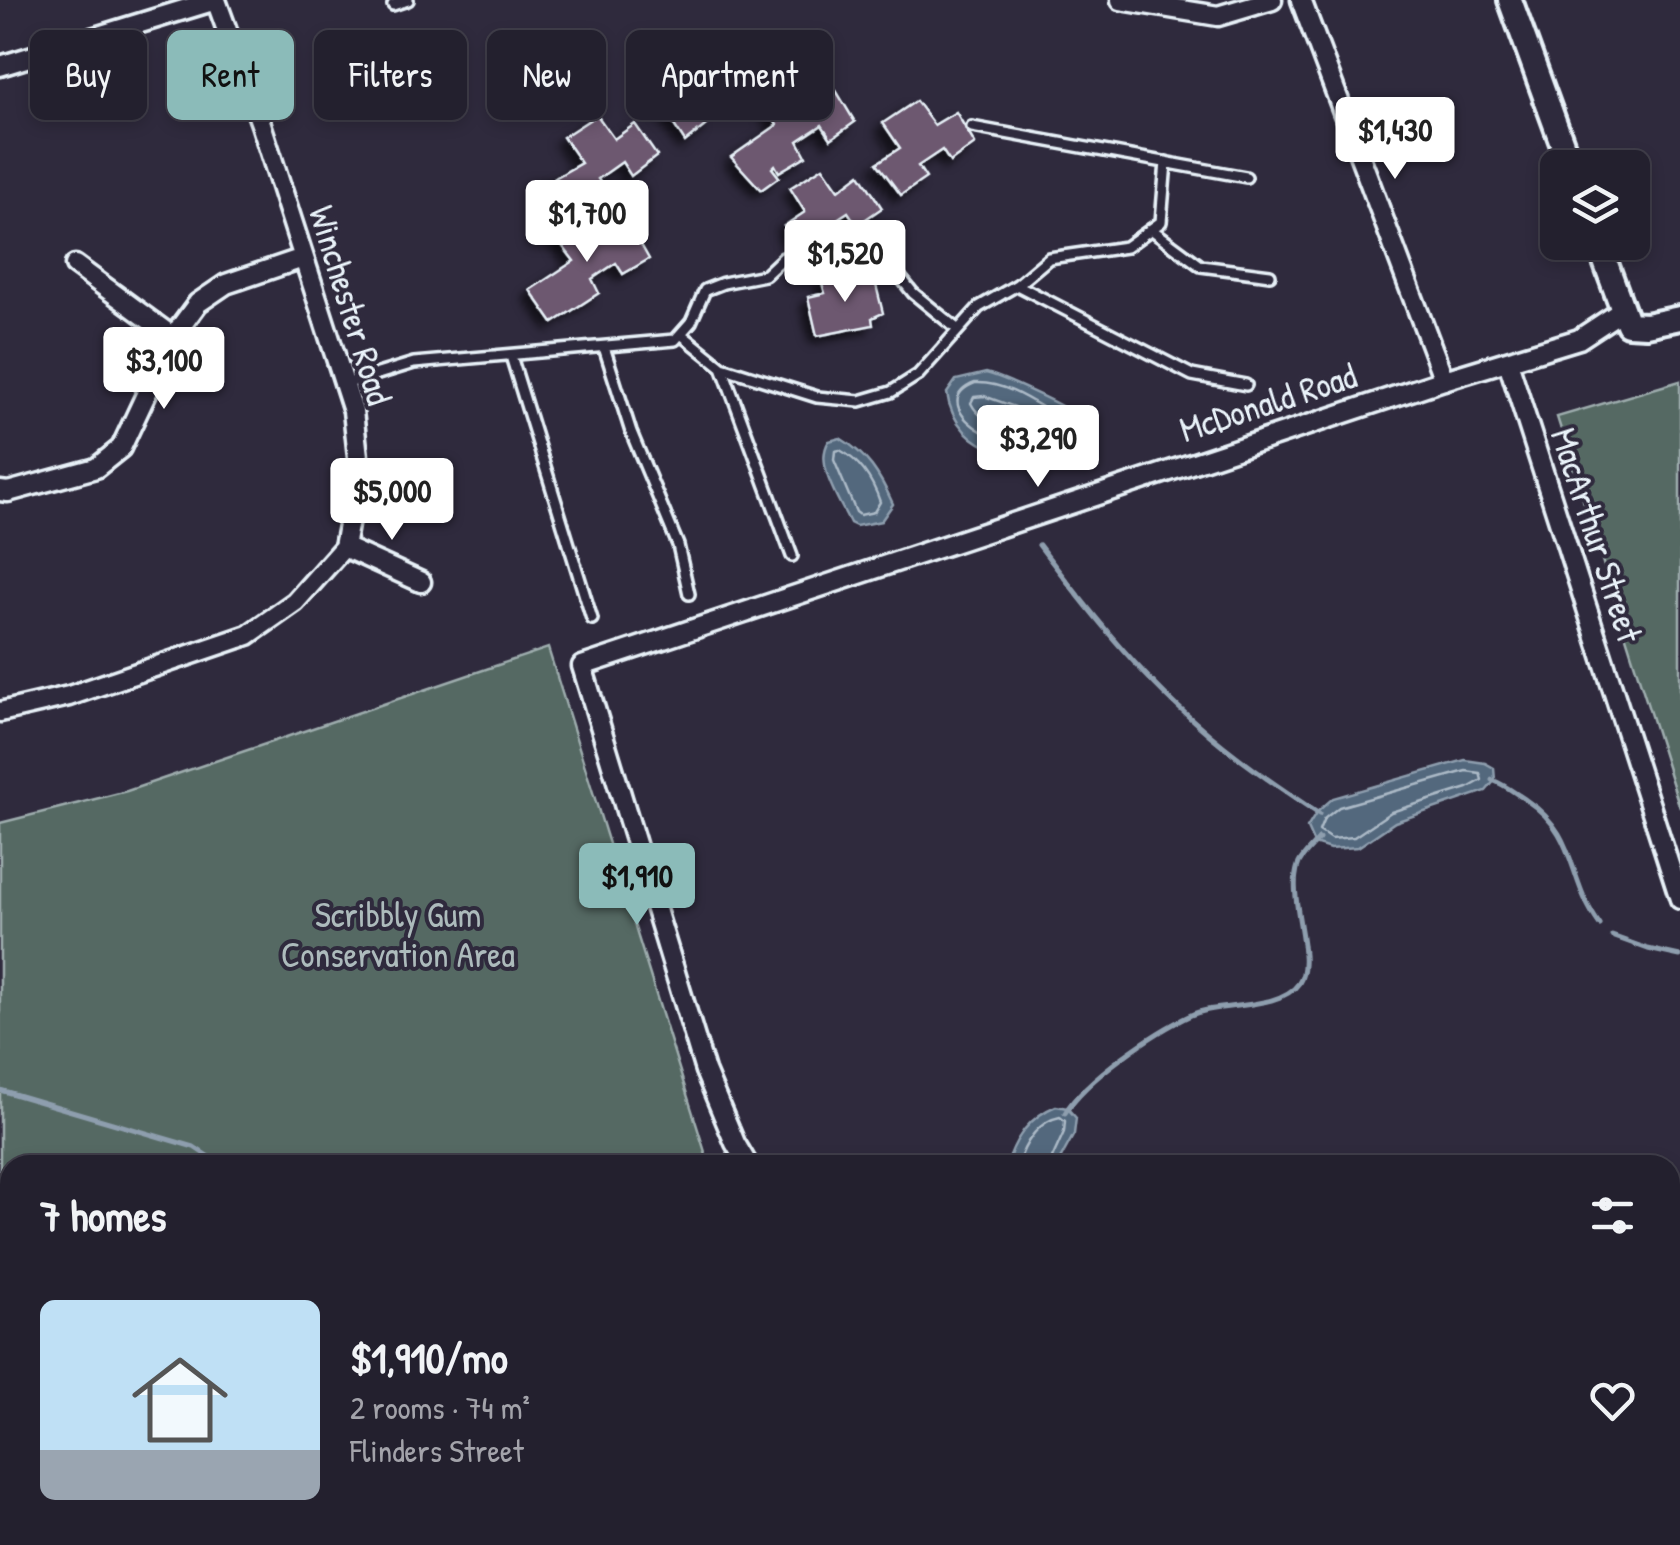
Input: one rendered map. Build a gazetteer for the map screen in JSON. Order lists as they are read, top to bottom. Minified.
{"streets":{"street":["Winchester Road","McDonald Road","MacArthur Street"]},"crossings":[["McDonald Road","MacArthur Street"]],"parks":["Scribbly Gum Conservation Area"],"page":{"chip":["Buy","Rent","Filters","New","Apartment"],"price":["$1,430","$1,700","$1,520","$3,100","$3,290","$5,000","$1,910"],"heading":"7 homes","list":[{"name":"$1,910/mo","note":"2 rooms · 74 m² · Flinders Street"}]}}
